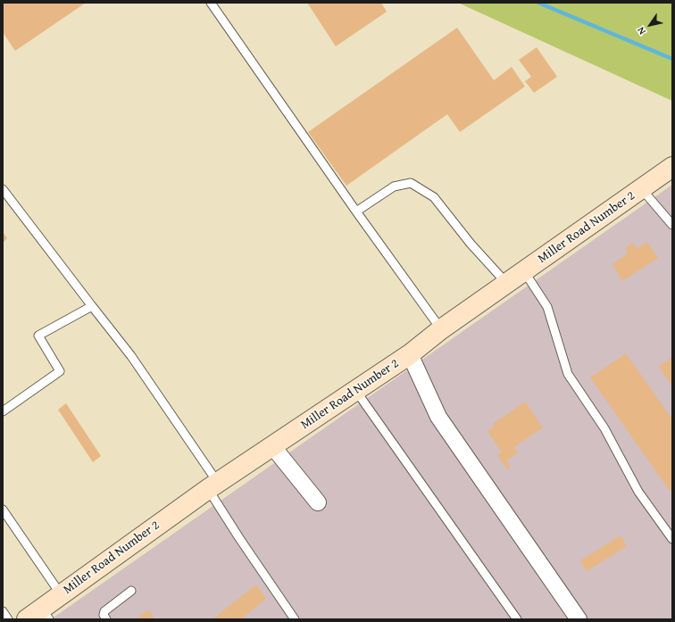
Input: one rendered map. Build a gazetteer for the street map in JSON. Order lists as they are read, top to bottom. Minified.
{"streets":{"main road":["Miller Road Number 2"]},"north":"bottom left"}
